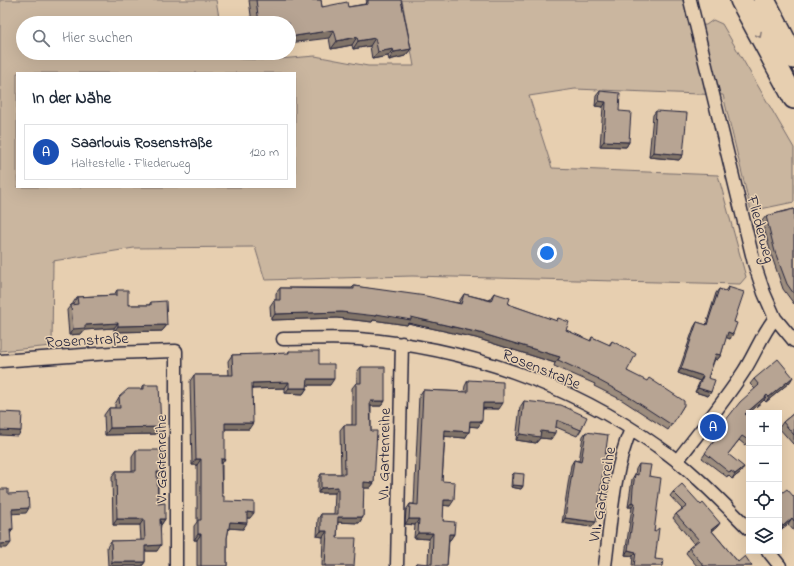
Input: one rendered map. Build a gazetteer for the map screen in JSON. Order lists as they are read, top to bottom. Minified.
{"streets":{"street":["Fliederweg","Rosenstraße","VI. Gartenreihe","V. Gartenreihe","VII. Gartenreihe"]},"crossings":[["Rosenstraße","VI. Gartenreihe"],["Rosenstraße","V. Gartenreihe"],["Rosenstraße","VII. Gartenreihe"]],"page":{"search":"Hier suchen","heading":"In der Nähe","list":[{"mark":"A","name":"Saarlouis Rosenstraße","note":"Haltestelle · Fliederweg","value":"120 m"}],"map_buttons":["+","−"],"pins":"A"}}
